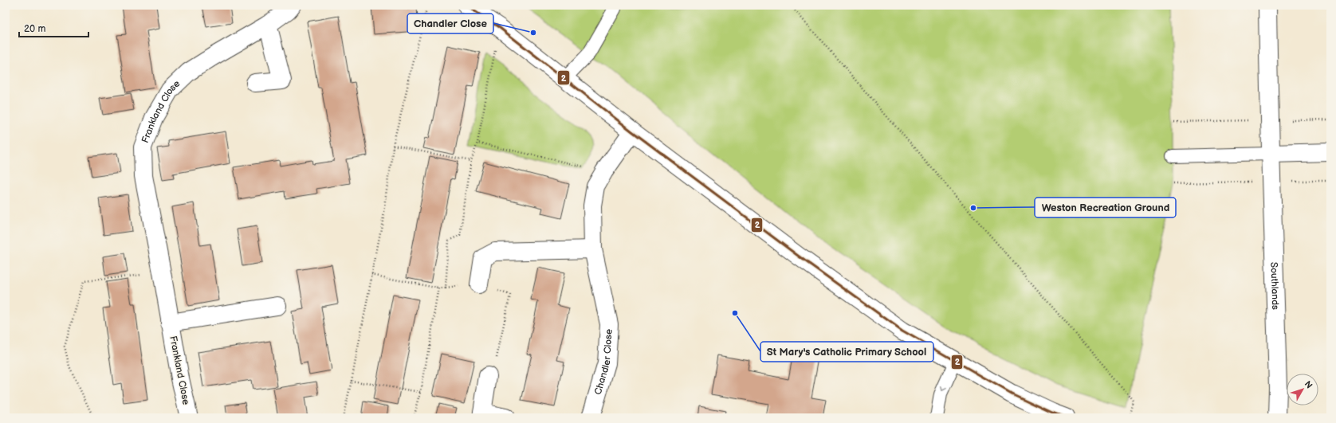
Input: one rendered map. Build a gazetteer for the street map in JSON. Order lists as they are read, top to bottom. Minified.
{"streets":{"street":["Frankland Close","Southlands","Chandler Close"]},"places":["Chandler Close","Weston Recreation Ground","St Mary's Catholic Primary School"],"lines":["transit line 2"],"scale_bar":"20 m","north":"top right"}
